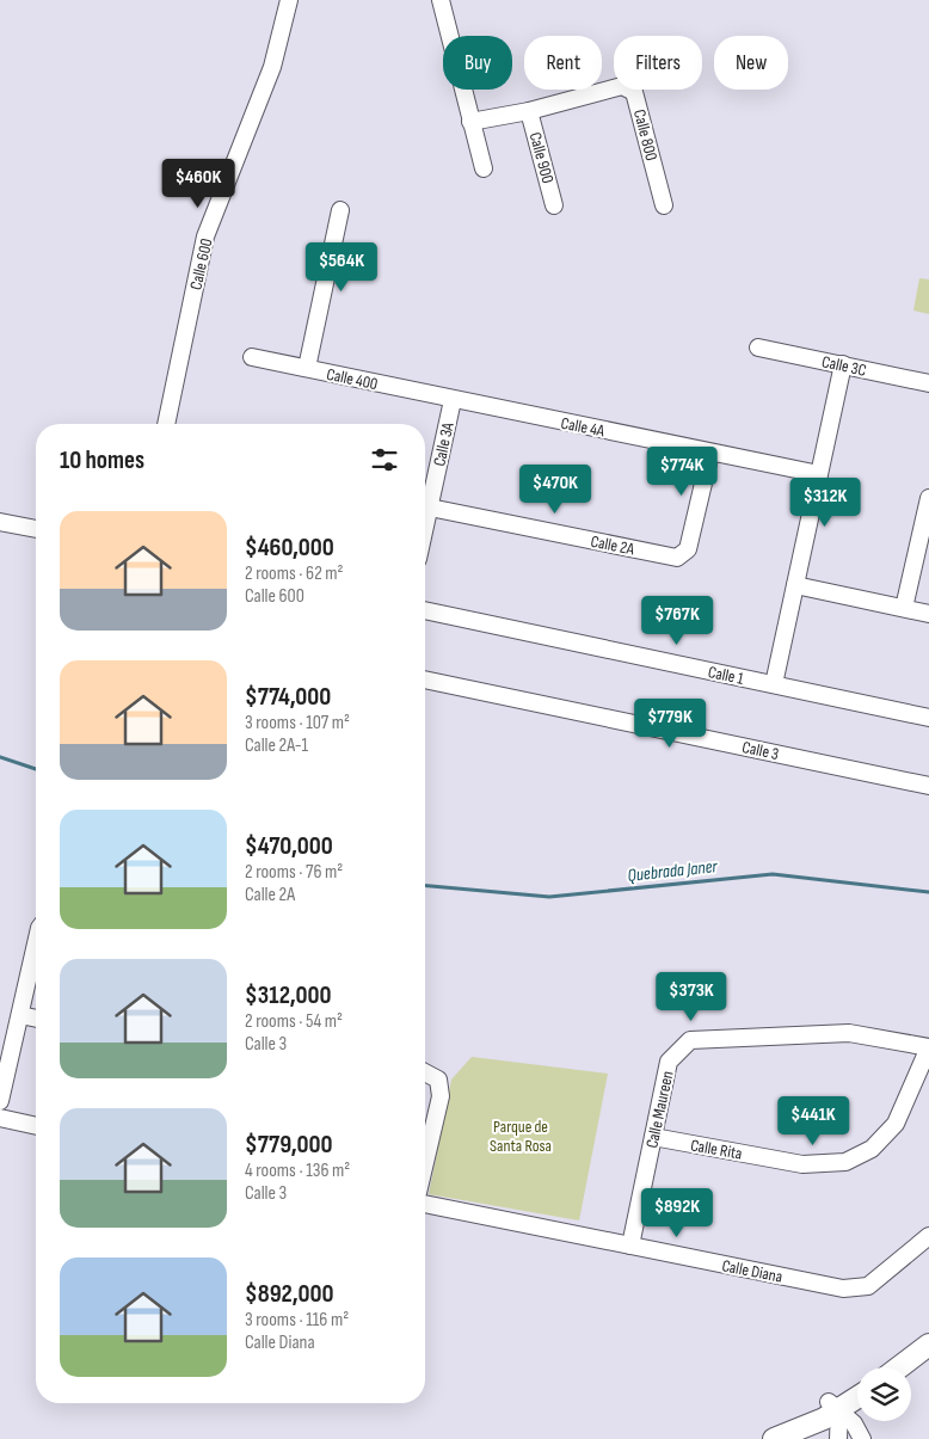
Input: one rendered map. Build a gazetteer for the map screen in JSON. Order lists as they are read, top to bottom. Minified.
{"streets":{"street":["Calle 800","Calle 900","Calle 600","Calle 3C","Calle 400","Calle 4A","Calle 3A","Calle 2A","Calle 1","Calle 3","Calle Maureen","Calle Rita","Calle Diana"]},"crossings":[["Calle 800","Calle 900"],["Calle 400","Calle 4A"],["Calle 400","Calle 3A"],["Calle 4A","Calle 3A"],["Calle 4A","Calle 2A"],["Calle Maureen","Calle Rita"],["Calle Maureen","Calle Diana"]],"water":["Quebrada Janer"],"parks":["Parque de Santa Rosa"],"page":{"chip":["Buy","Rent","Filters","New"],"price":["$460K","$564K","$774K","$470K","$312K","$767K","$779K","$373K","$441K","$892K"],"heading":"10 homes","list":[{"name":"$460,000","note":"2 rooms · 62 m² · Calle 600"},{"name":"$774,000","note":"3 rooms · 107 m² · Calle 2A-1"},{"name":"$470,000","note":"2 rooms · 76 m² · Calle 2A"},{"name":"$312,000","note":"2 rooms · 54 m² · Calle 3"},{"name":"$779,000","note":"4 rooms · 136 m² · Calle 3"},{"name":"$892,000","note":"3 rooms · 116 m² · Calle Diana"}]}}
